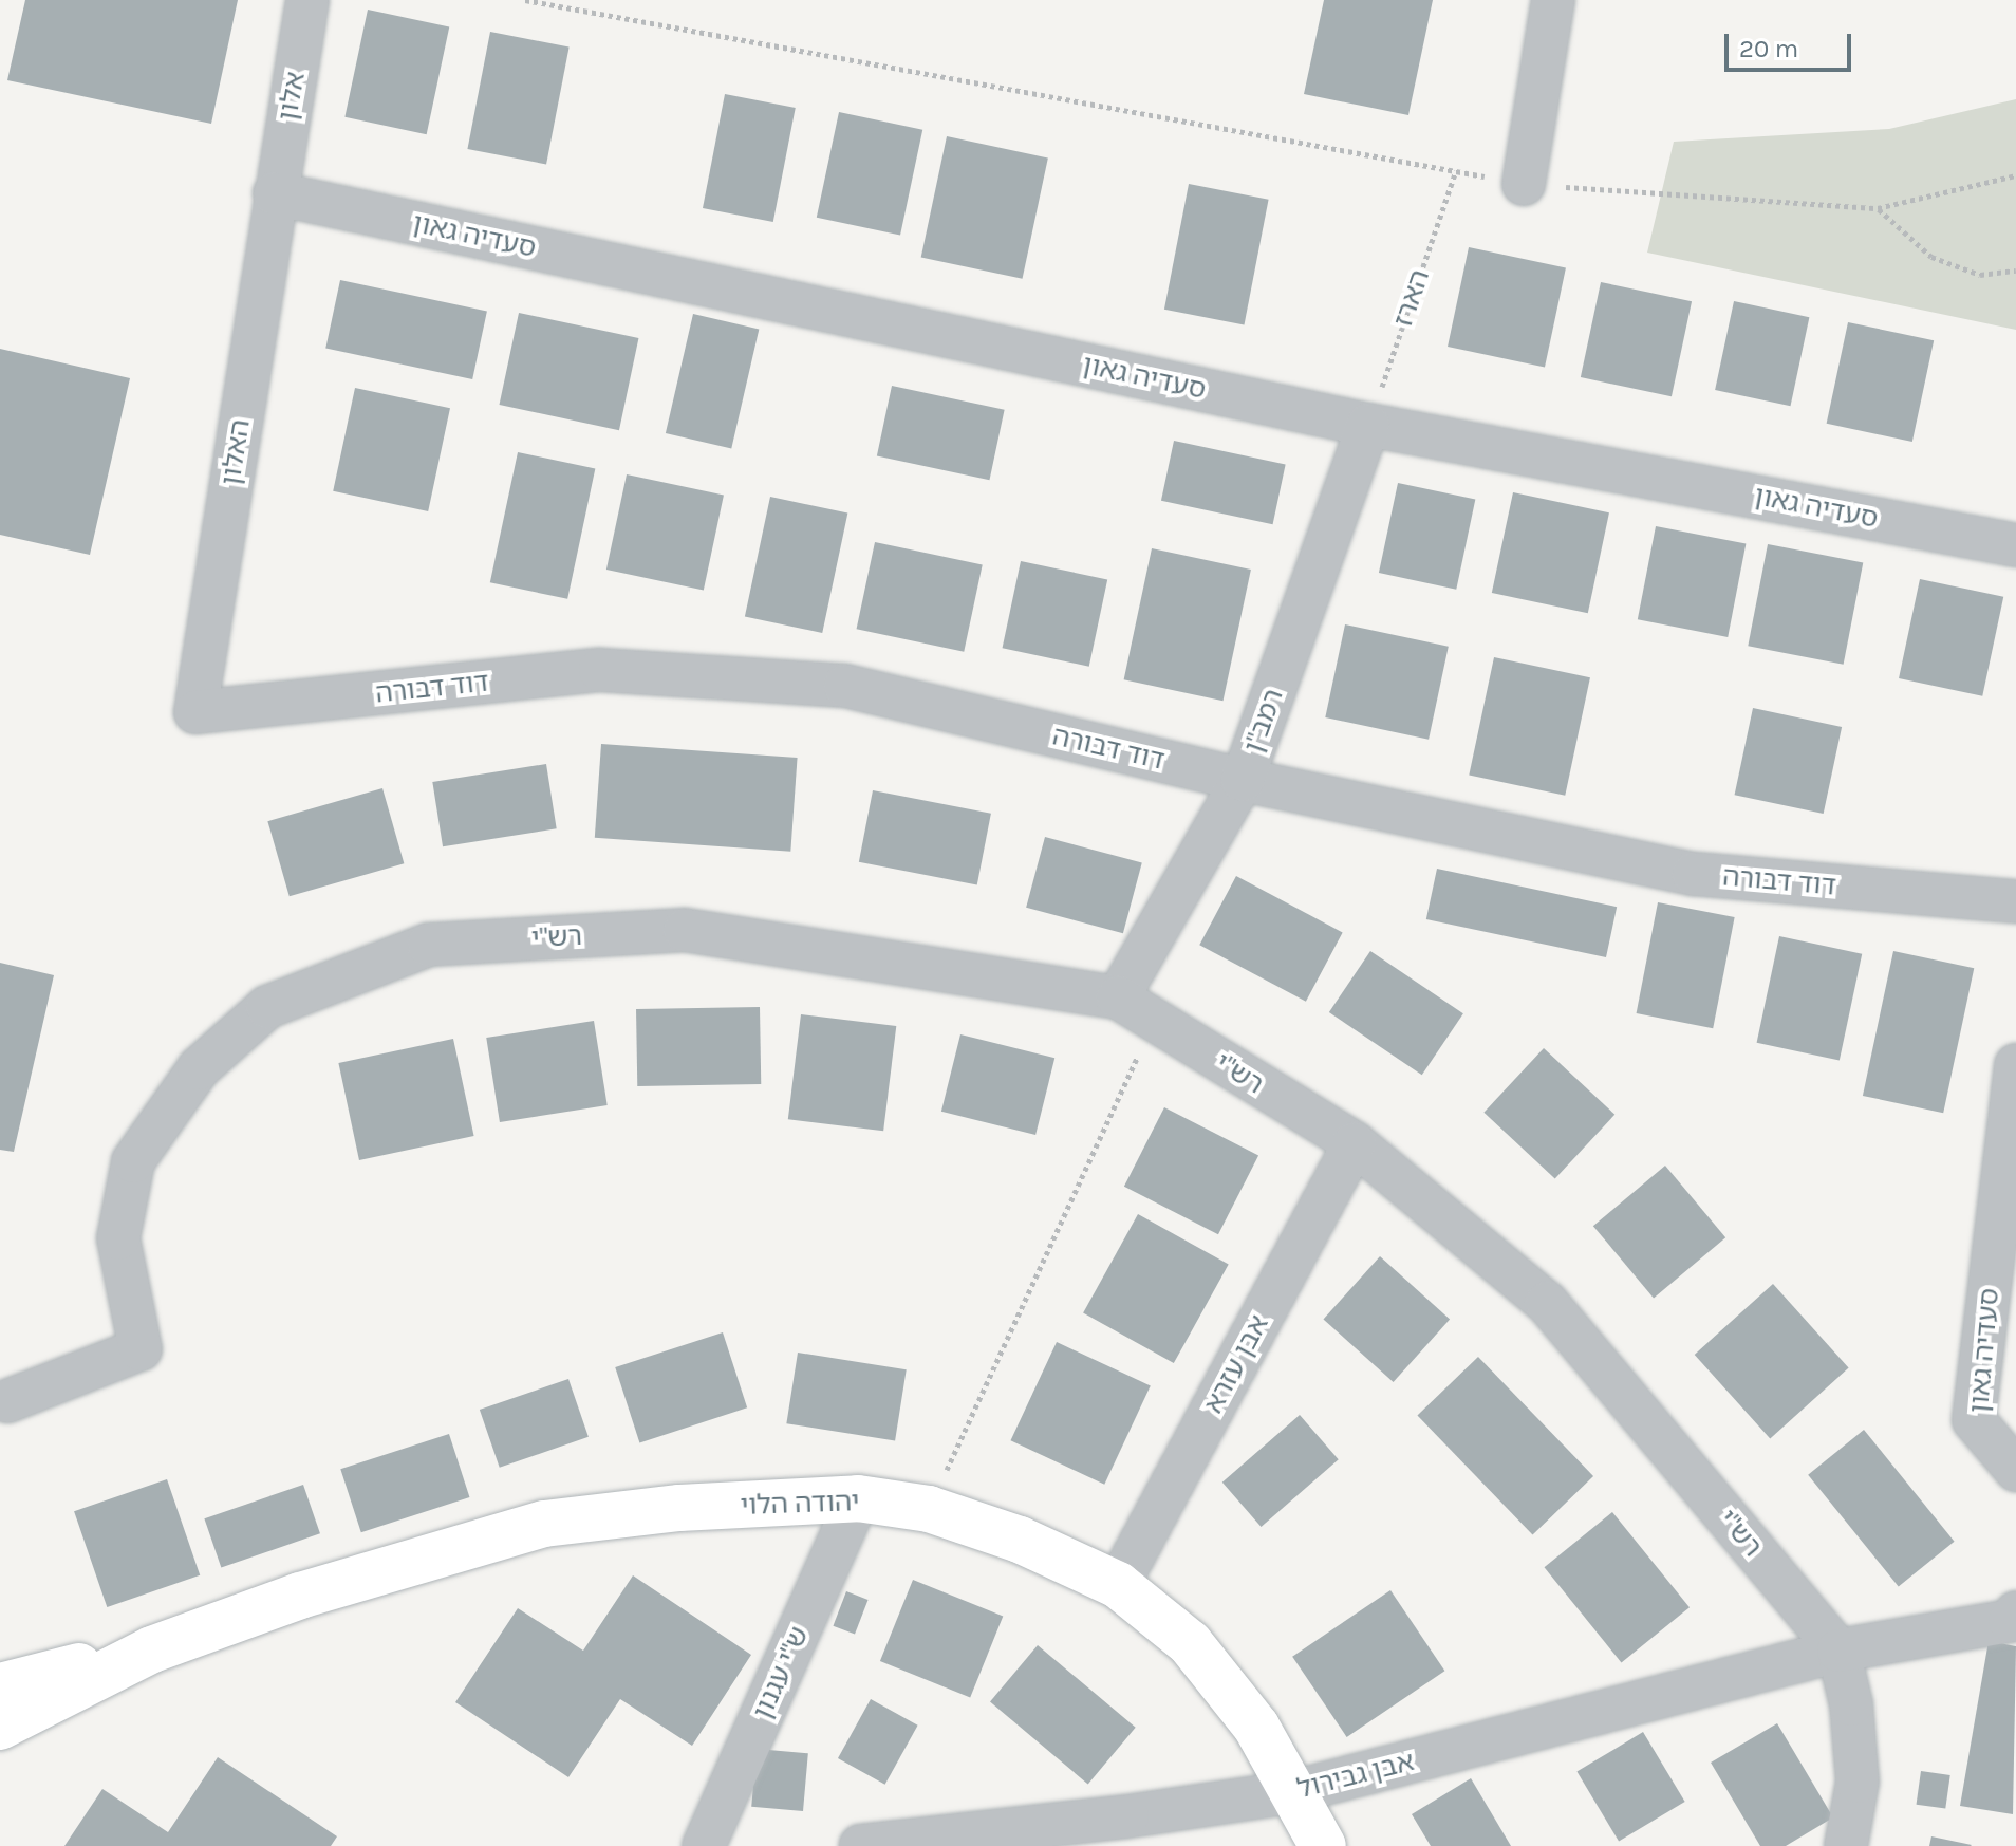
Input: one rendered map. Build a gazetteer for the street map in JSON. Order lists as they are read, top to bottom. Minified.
{"streets":{"street":["אלון","סעדיה גאון","האלון","דוד דבורה","רמב\"ן","רש\"י","אבן עזרא","יהודה הלוי","ש\"י עגנון","אבן גבירול"],"path":["הארז"]},"crossings":[["אלון","סעדיה גאון"],["אלון","האלון"],["סעדיה גאון","הארז"],["סעדיה גאון","האלון"],["סעדיה גאון","רמב\"ן"],["הארז","רמב\"ן"],["האלון","דוד דבורה"],["דוד דבורה","רמב\"ן"],["רמב\"ן","רש\"י"],["רש\"י","אבן עזרא"],["רש\"י","אבן גבירול"],["אבן עזרא","יהודה הלוי"],["יהודה הלוי","ש\"י עגנון"],["יהודה הלוי","אבן גבירול"]],"scale_bar":"20 m"}
